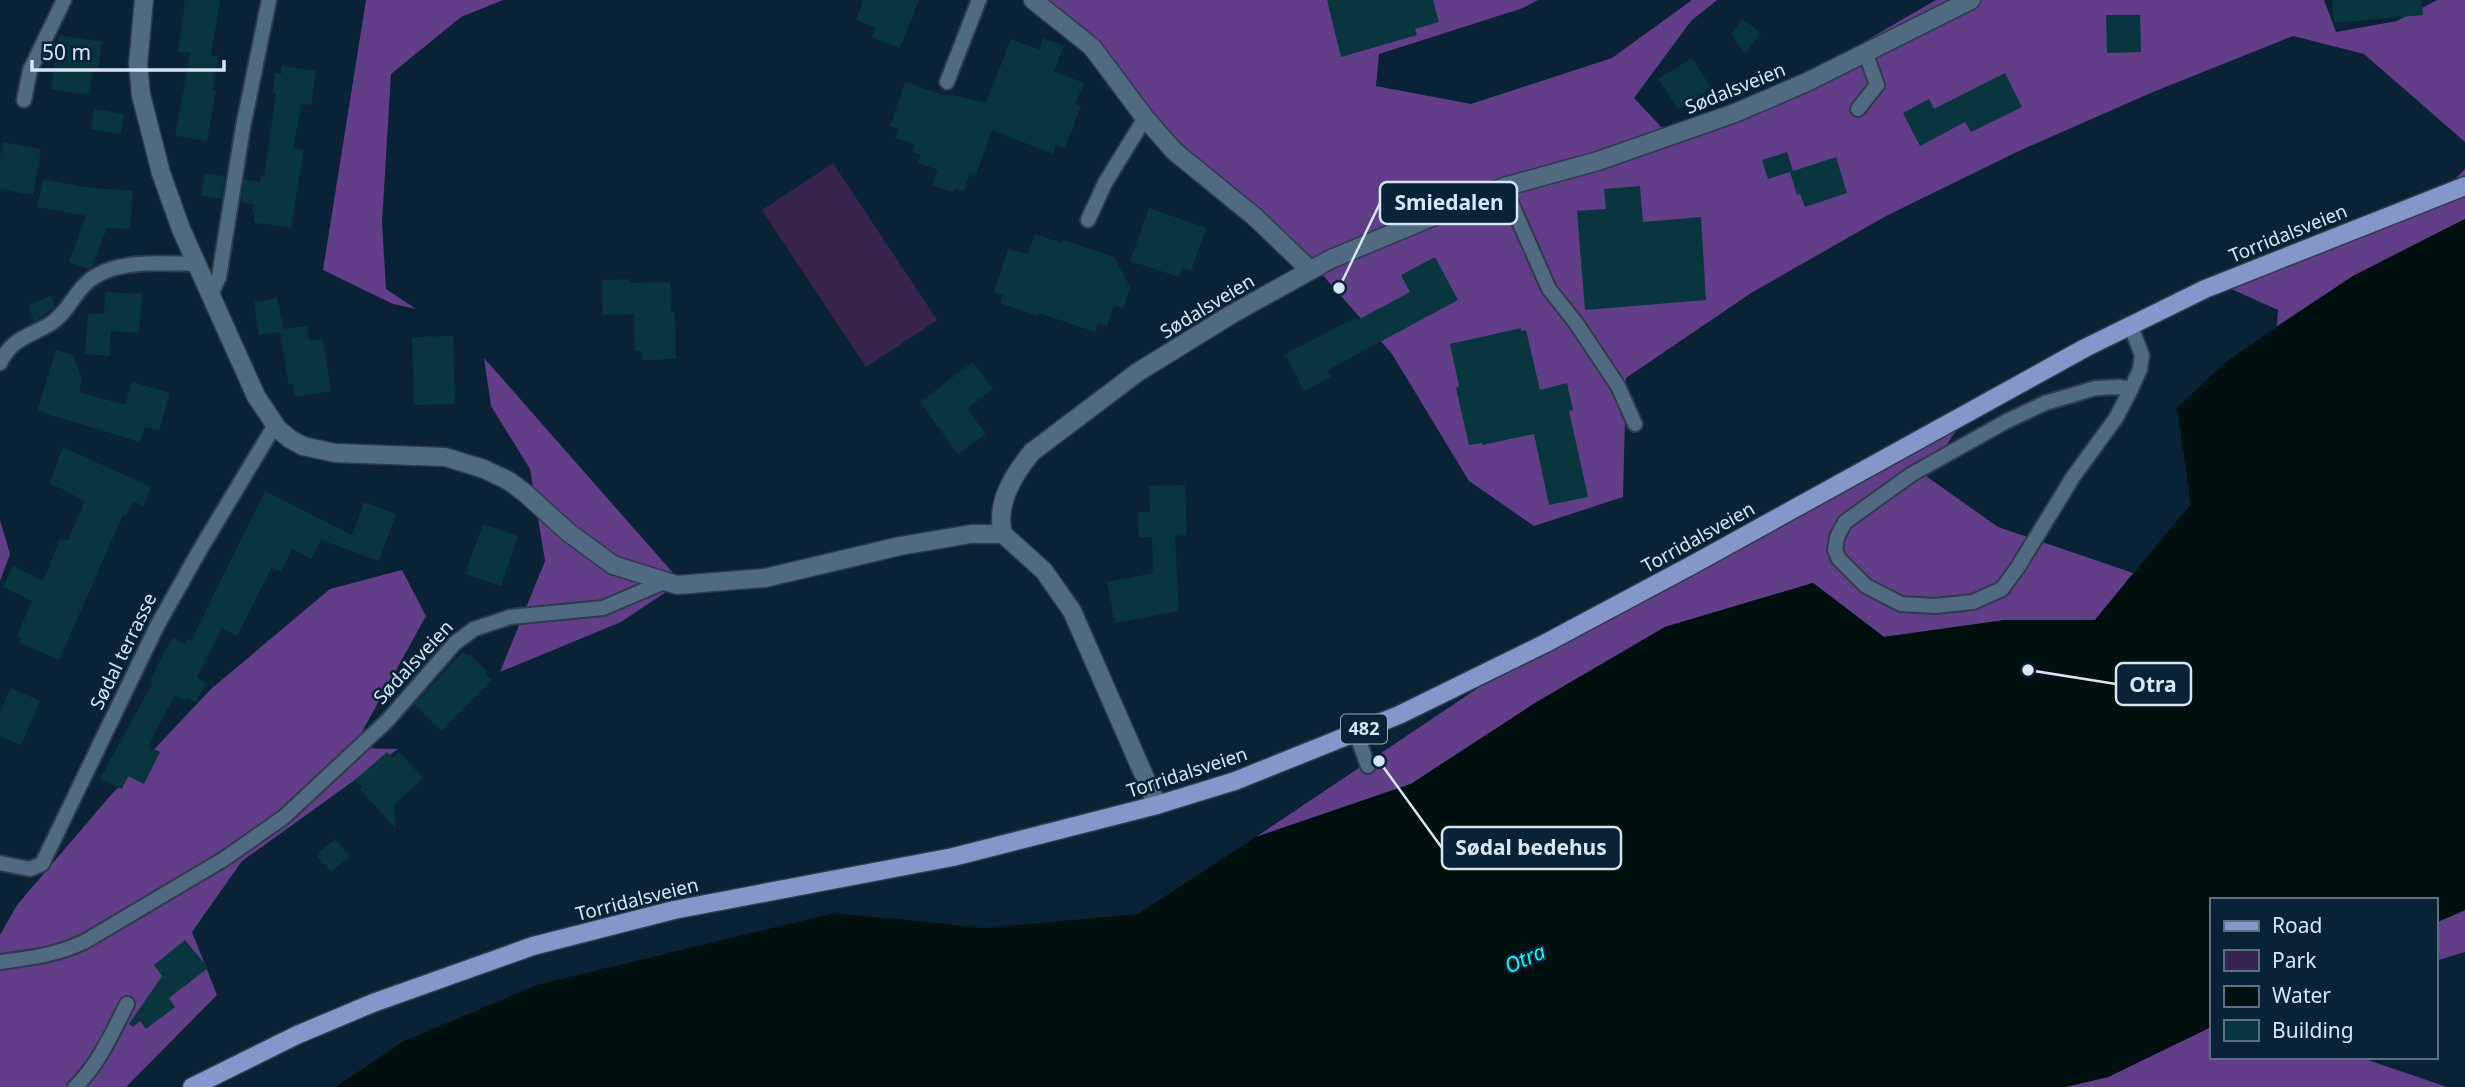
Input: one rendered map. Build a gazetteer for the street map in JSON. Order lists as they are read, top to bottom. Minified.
{"streets":{"main road":["Torridalsveien","482"],"street":["Sødalsveien"],"lane":["Sødal terrasse"]},"water":["Otra"],"places":["Smiedalen","Otra","Sødal bedehus"],"legend":["Road","Park","Water","Building"],"scale_bar":"50 m"}
